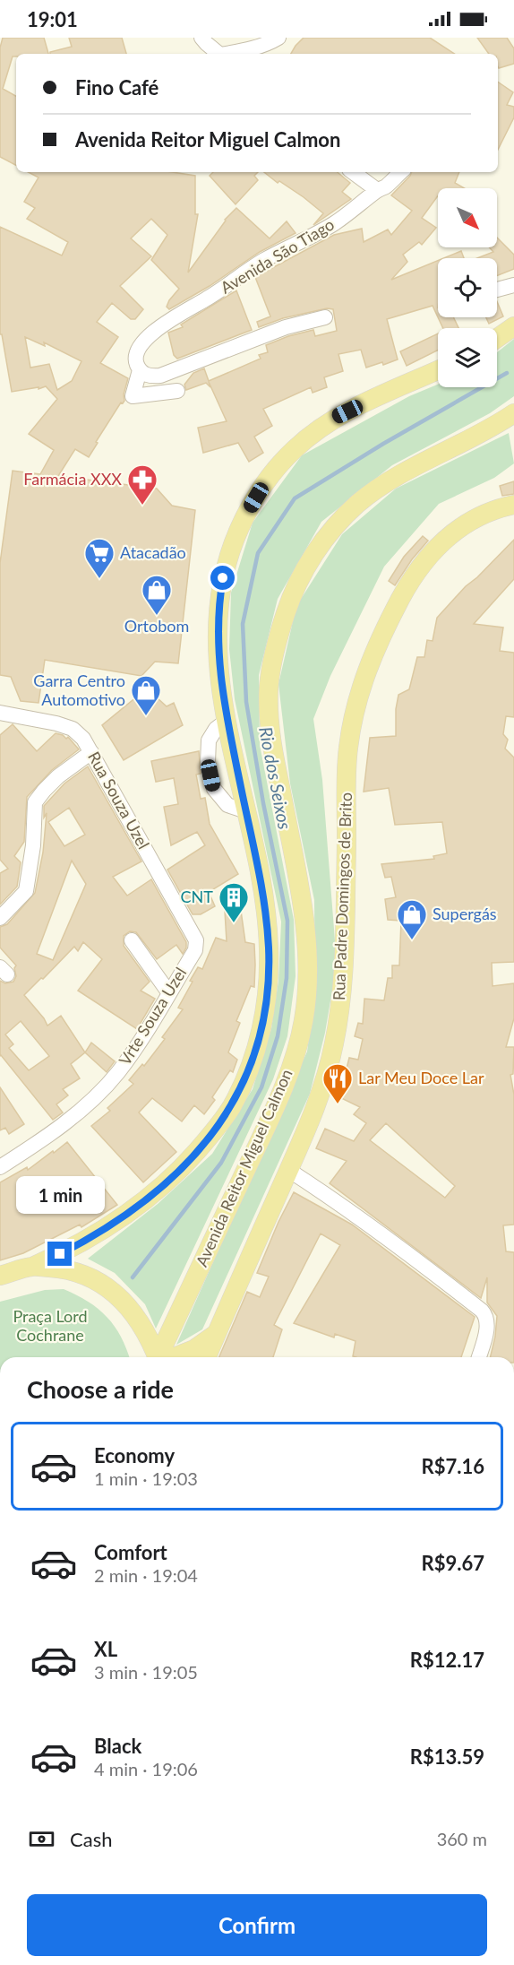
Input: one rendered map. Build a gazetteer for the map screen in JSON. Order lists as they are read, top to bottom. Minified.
{"streets":{"main road":["Rua Padre Domingos de Brito","Avenida Reitor Miguel Calmon"],"street":["Avenida São Tiago","Rua Souza Uzel","Vrte Souza Uzel"]},"crossings":[["Rua Souza Uzel","Vrte Souza Uzel"]],"water":["Rio dos Seixos"],"parks":["Praça Lord Cochrane"],"places":{"pharmacy":["Farmácia XXX"],"supermarket":["Atacadão"],"shop":["Ortobom","Garra Centro Automotivo","Supergás"],"building":["CNT"],"restaurant":["Lar Meu Doce Lar"]},"north":"bottom right","page":{"status":"19:01","banner":["Fino Café","Avenida Reitor Miguel Calmon"],"bubble":"1 min","heading":"Choose a ride","list":[{"name":"Economy","note":"1 min · 19:03","value":"R$7.16"},{"name":"Comfort","note":"2 min · 19:04","value":"R$9.67"},{"name":"XL","note":"3 min · 19:05","value":"R$12.17"},{"name":"Black","note":"4 min · 19:06","value":"R$13.59"}],"pay":["Cash","360 m"],"buttons":"Confirm"}}
